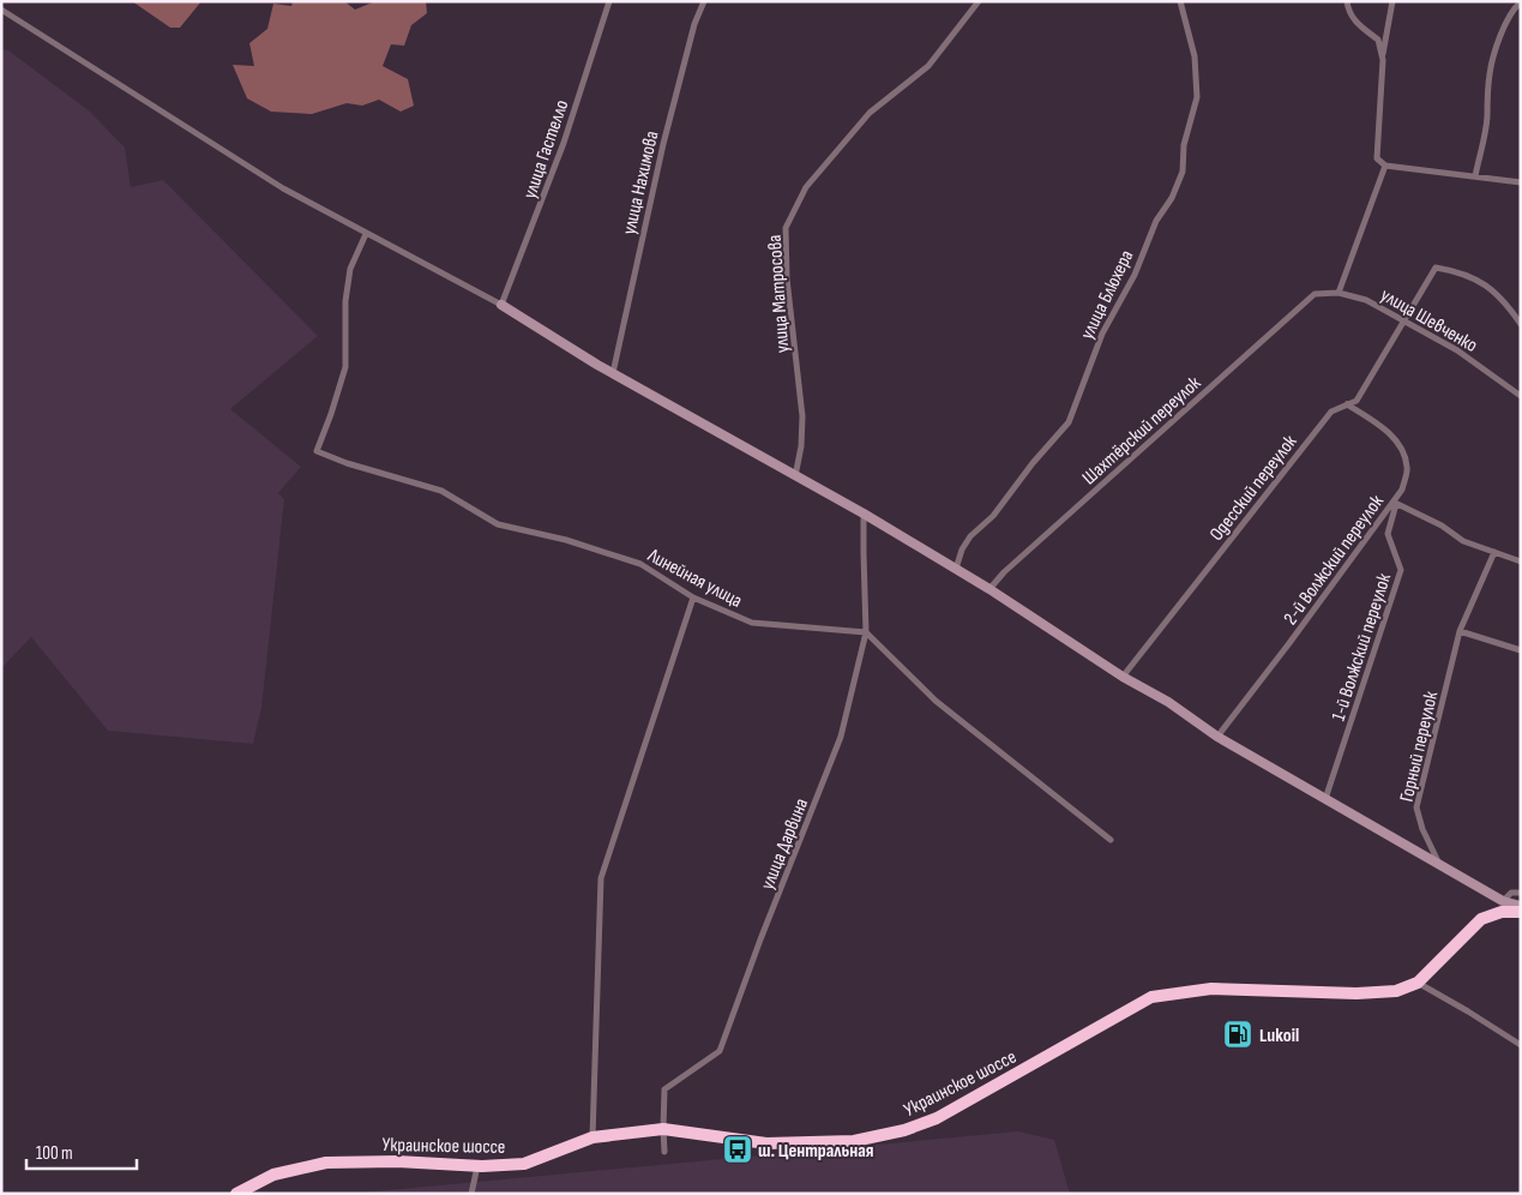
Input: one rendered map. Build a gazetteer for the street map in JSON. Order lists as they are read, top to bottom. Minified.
{"streets":{"highway":["Украинское шоссе"],"street":["улица Гастелло","улица Нахимова","улица Матросова","улица Блюхера","улица Шевченко","Шахтёрский переулок","Одесский переулок","2-й Волжский переулок","Линейная улица","1-й Волжский переулок","Горный переулок","улица Дарвина"]},"crossings":[["улица Шевченко","Шахтёрский переулок"],["улица Шевченко","Одесский переулок"],["Одесский переулок","2-й Волжский переулок"],["2-й Волжский переулок","1-й Волжский переулок"],["Линейная улица","улица Дарвина"],["улица Дарвина","Украинское шоссе"]],"places":{"fuel station":["Lukoil"],"bus stop":["ш. Центральная"]},"scale_bar":"100 m"}
